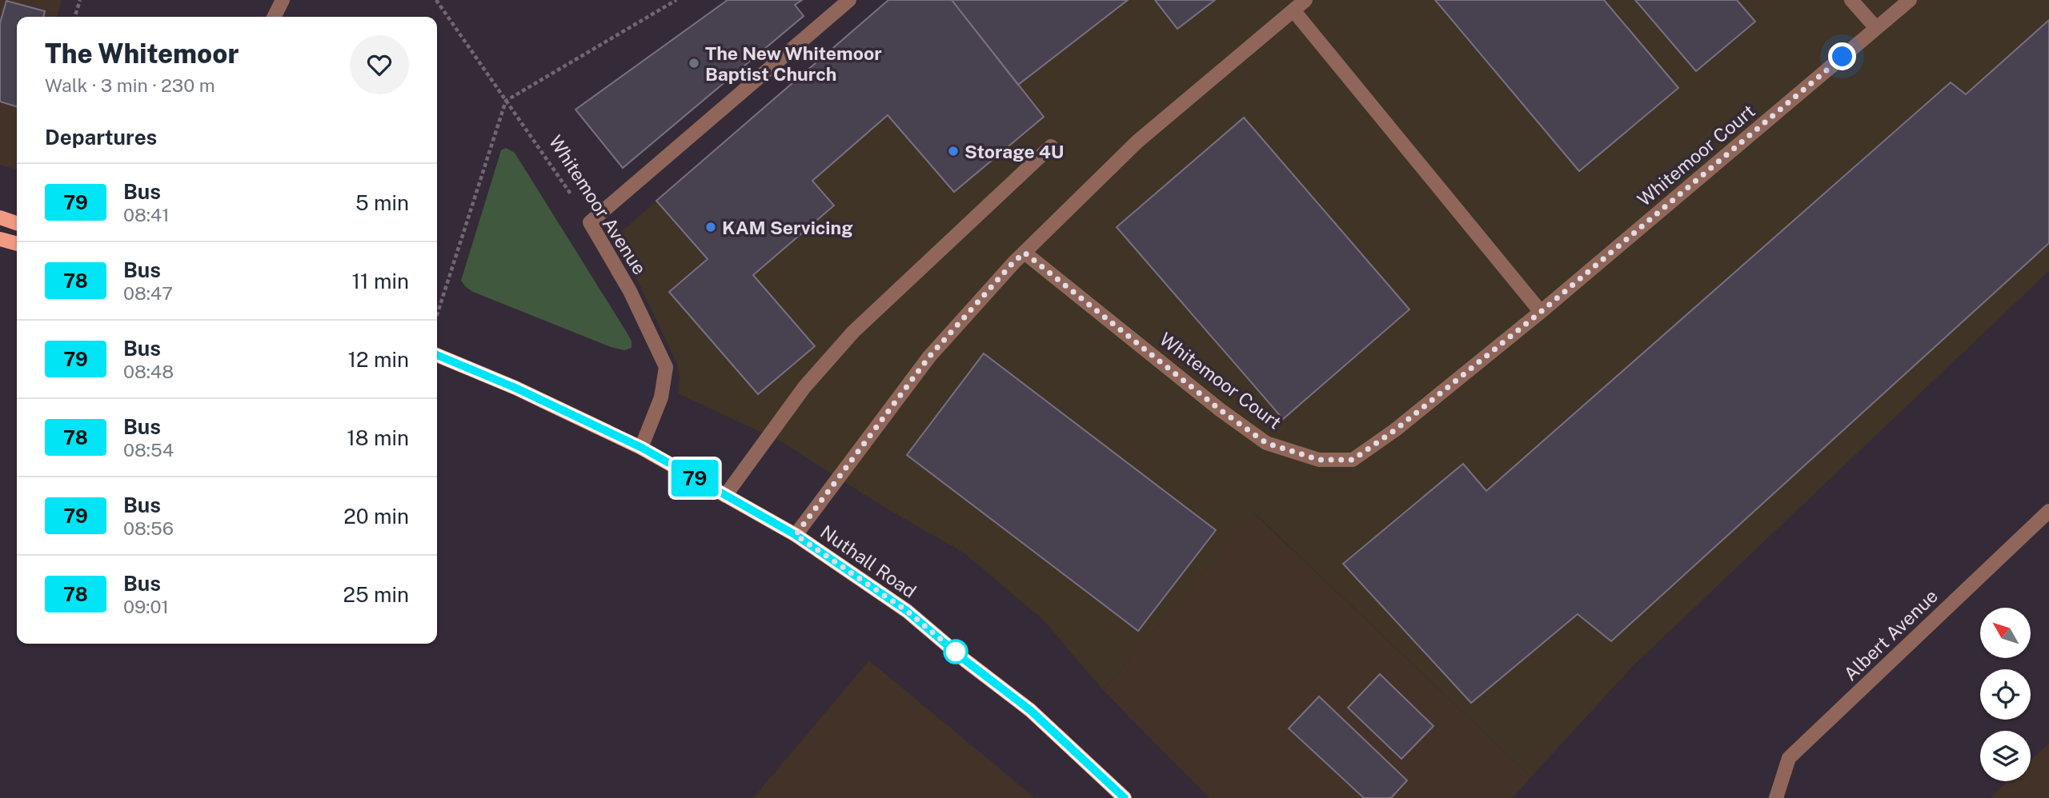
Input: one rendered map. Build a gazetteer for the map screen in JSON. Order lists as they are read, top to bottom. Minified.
{"streets":{"main road":["Nuthall Road"],"street":["Whitemoor Court","Whitemoor Avenue","Albert Avenue"]},"crossings":[["Whitemoor Avenue","Nuthall Road"]],"places":["The New Whitemoor Baptist Church","Storage 4U","KAM Servicing"],"lines":["bus line 79"],"north":"top left","page":{"on_map":"79","heading":[["The Whitemoor","Walk · 3 min · 230 m"],"Departures"],"list":[{"mark":"79","name":"Bus","note":"08:41","value":"5 min"},{"mark":"78","name":"Bus","note":"08:47","value":"11 min"},{"mark":"79","name":"Bus","note":"08:48","value":"12 min"},{"mark":"78","name":"Bus","note":"08:54","value":"18 min"},{"mark":"79","name":"Bus","note":"08:56","value":"20 min"},{"mark":"78","name":"Bus","note":"09:01","value":"25 min"}]}}
